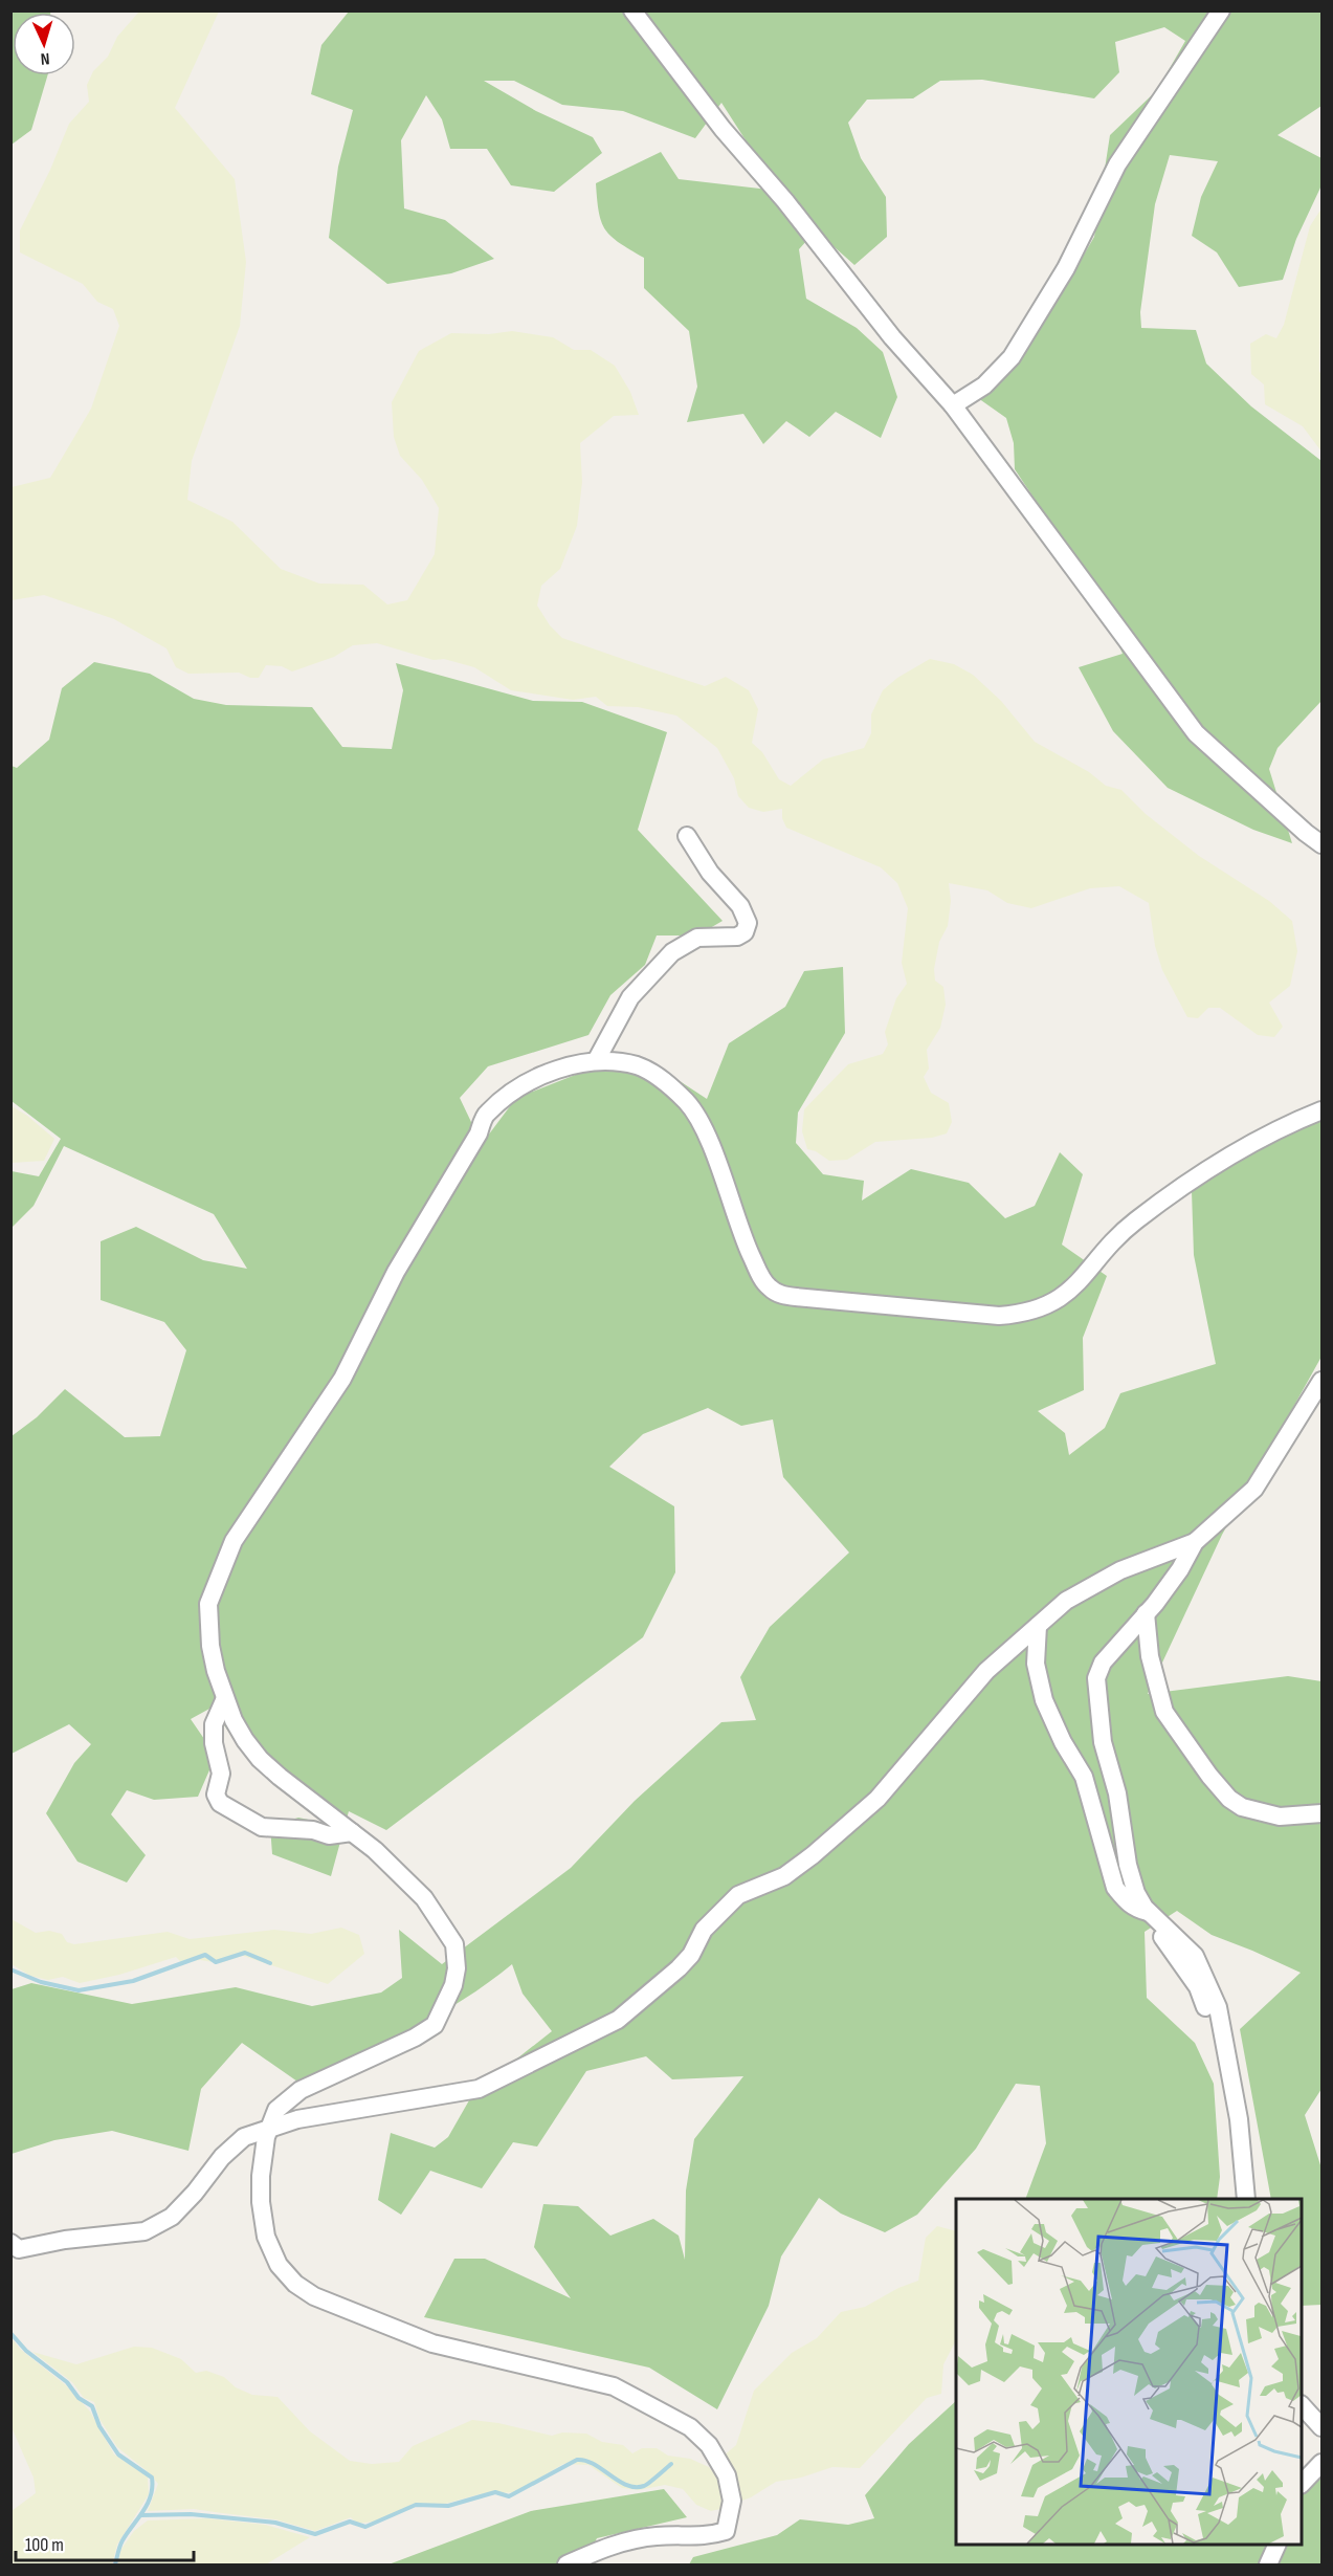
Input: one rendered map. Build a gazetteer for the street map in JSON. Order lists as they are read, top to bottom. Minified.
{"scale_bar":"100 m","north":"bottom"}
